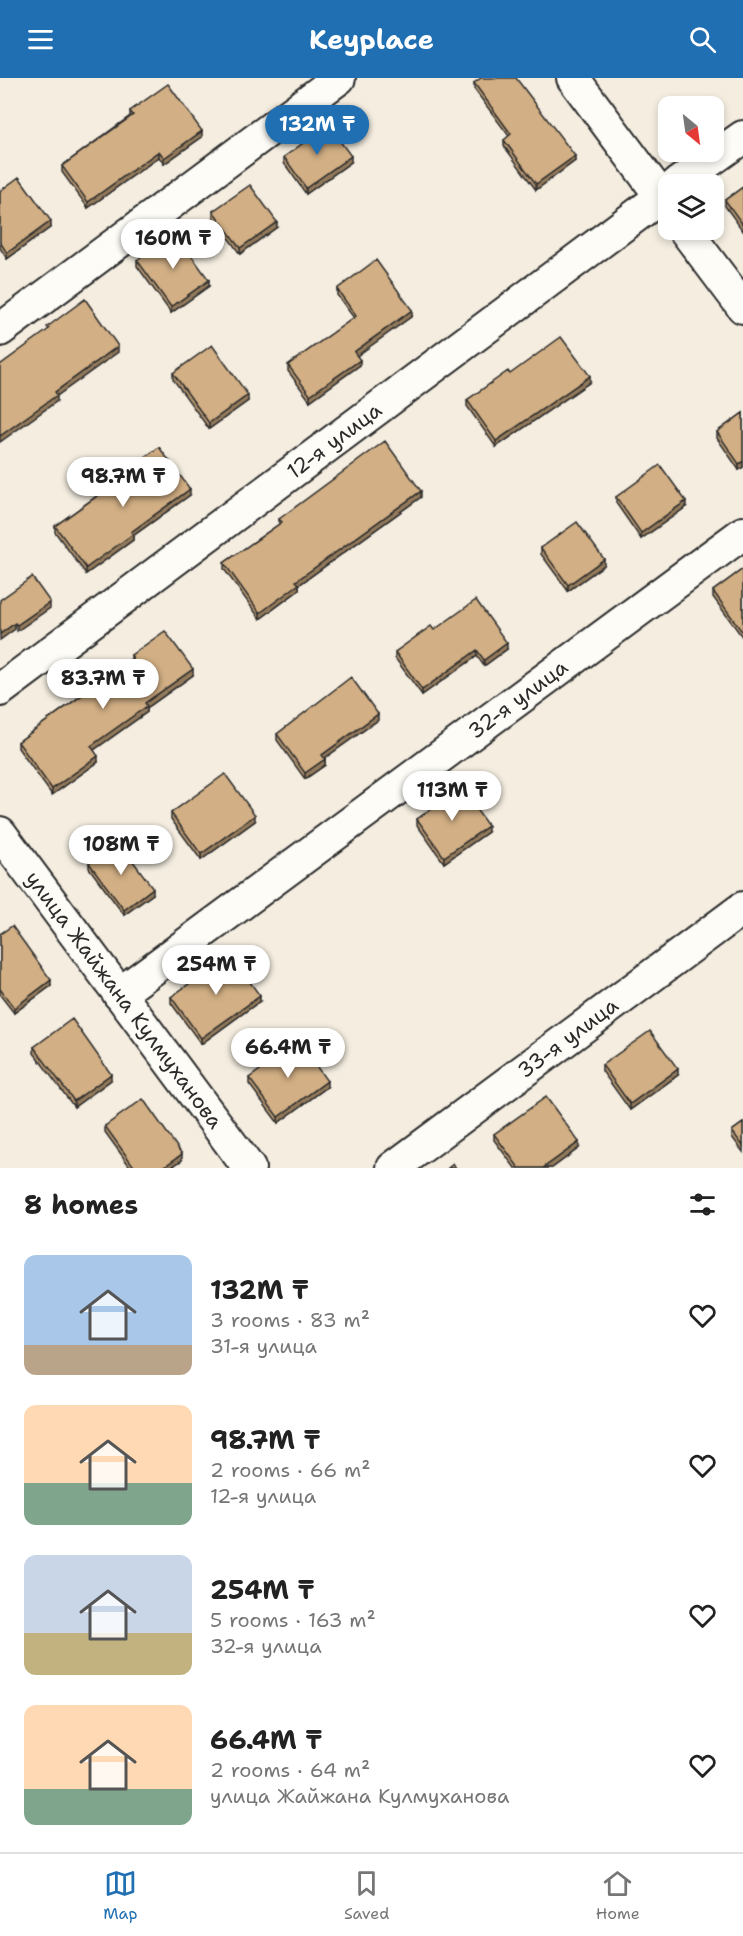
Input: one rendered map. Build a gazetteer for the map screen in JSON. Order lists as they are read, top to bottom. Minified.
{"streets":{"street":["12-я улица","32-я улица","улица Жайжана Кулмуханова","33-я улица"]},"crossings":[["32-я улица","улица Жайжана Кулмуханова"]],"north":"bottom right","page":{"header":"Keyplace","price":["132M ₸","160M ₸","98.7M ₸","83.7M ₸","113M ₸","108M ₸","254M ₸","66.4M ₸"],"heading":"8 homes","list":[{"name":"132M ₸","note":"3 rooms · 83 m² · 31-я улица"},{"name":"98.7M ₸","note":"2 rooms · 66 m² · 12-я улица"},{"name":"254M ₸","note":"5 rooms · 163 m² · 32-я улица"},{"name":"66.4M ₸","note":"2 rooms · 64 m² · улица Жайжана Кулмуханова"}],"tabs":["Map","Saved","Home"]}}
